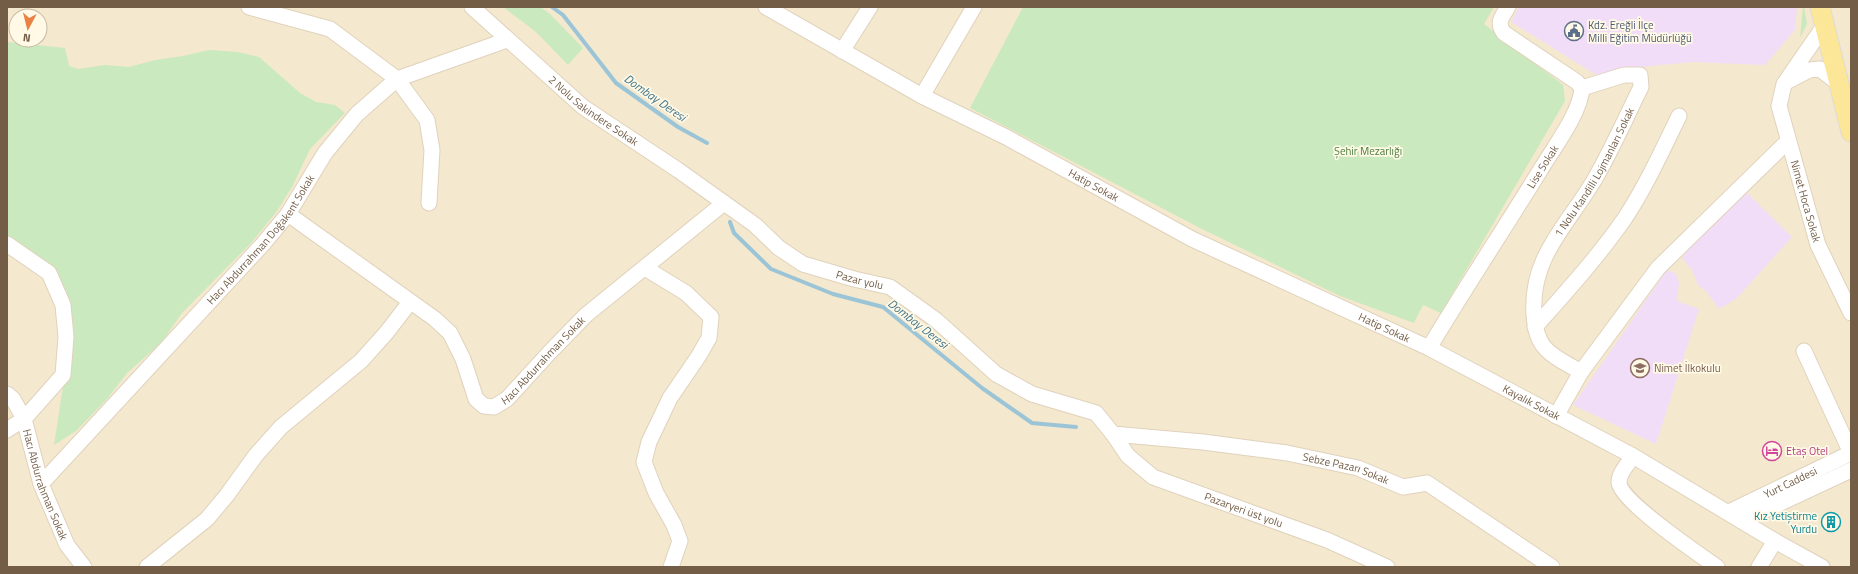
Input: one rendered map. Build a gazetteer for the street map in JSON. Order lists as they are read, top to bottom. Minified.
{"streets":{"street":["2 Nolu Sakindere Sokak","Lise Sokak","1 Nolu Kandilli Lojmanları Sokak","Hatip Sokak","Nimet Hoca Sokak","Hacı Abdurrahman Doğakent Sokak","Pazar yolu","Hacı Abdurrahman Sokak","Kayalık Sokak","Sebze Pazarı Sokak","Yurt Caddesi","Pazaryeri üst yolu"]},"crossings":[["2 Nolu Sakindere Sokak","Hacı Abdurrahman Doğakent Sokak"],["2 Nolu Sakindere Sokak","Pazar yolu"],["2 Nolu Sakindere Sokak","Hacı Abdurrahman Sokak"],["Lise Sokak","1 Nolu Kandilli Lojmanları Sokak"],["Lise Sokak","Hatip Sokak"],["Lise Sokak","Kayalık Sokak"],["Hatip Sokak","Kayalık Sokak"],["Hacı Abdurrahman Doğakent Sokak","Hacı Abdurrahman Sokak"],["Pazar yolu","Hacı Abdurrahman Sokak"],["Pazar yolu","Sebze Pazarı Sokak"],["Pazar yolu","Pazaryeri üst yolu"],["Kayalık Sokak","Yurt Caddesi"],["Sebze Pazarı Sokak","Pazaryeri üst yolu"]],"water":["Dombay Deresi"],"parks":["Şehir Mezarlığı"],"places":{"public building":["Kdz. Ereğli İlçe Milli Eğitim Müdürlüğü"],"school or university":["Nimet İlkokulu"],"hotel":["Etaş Otel"],"building":["Kız Yetiştirme Yurdu"]},"north":"bottom"}
